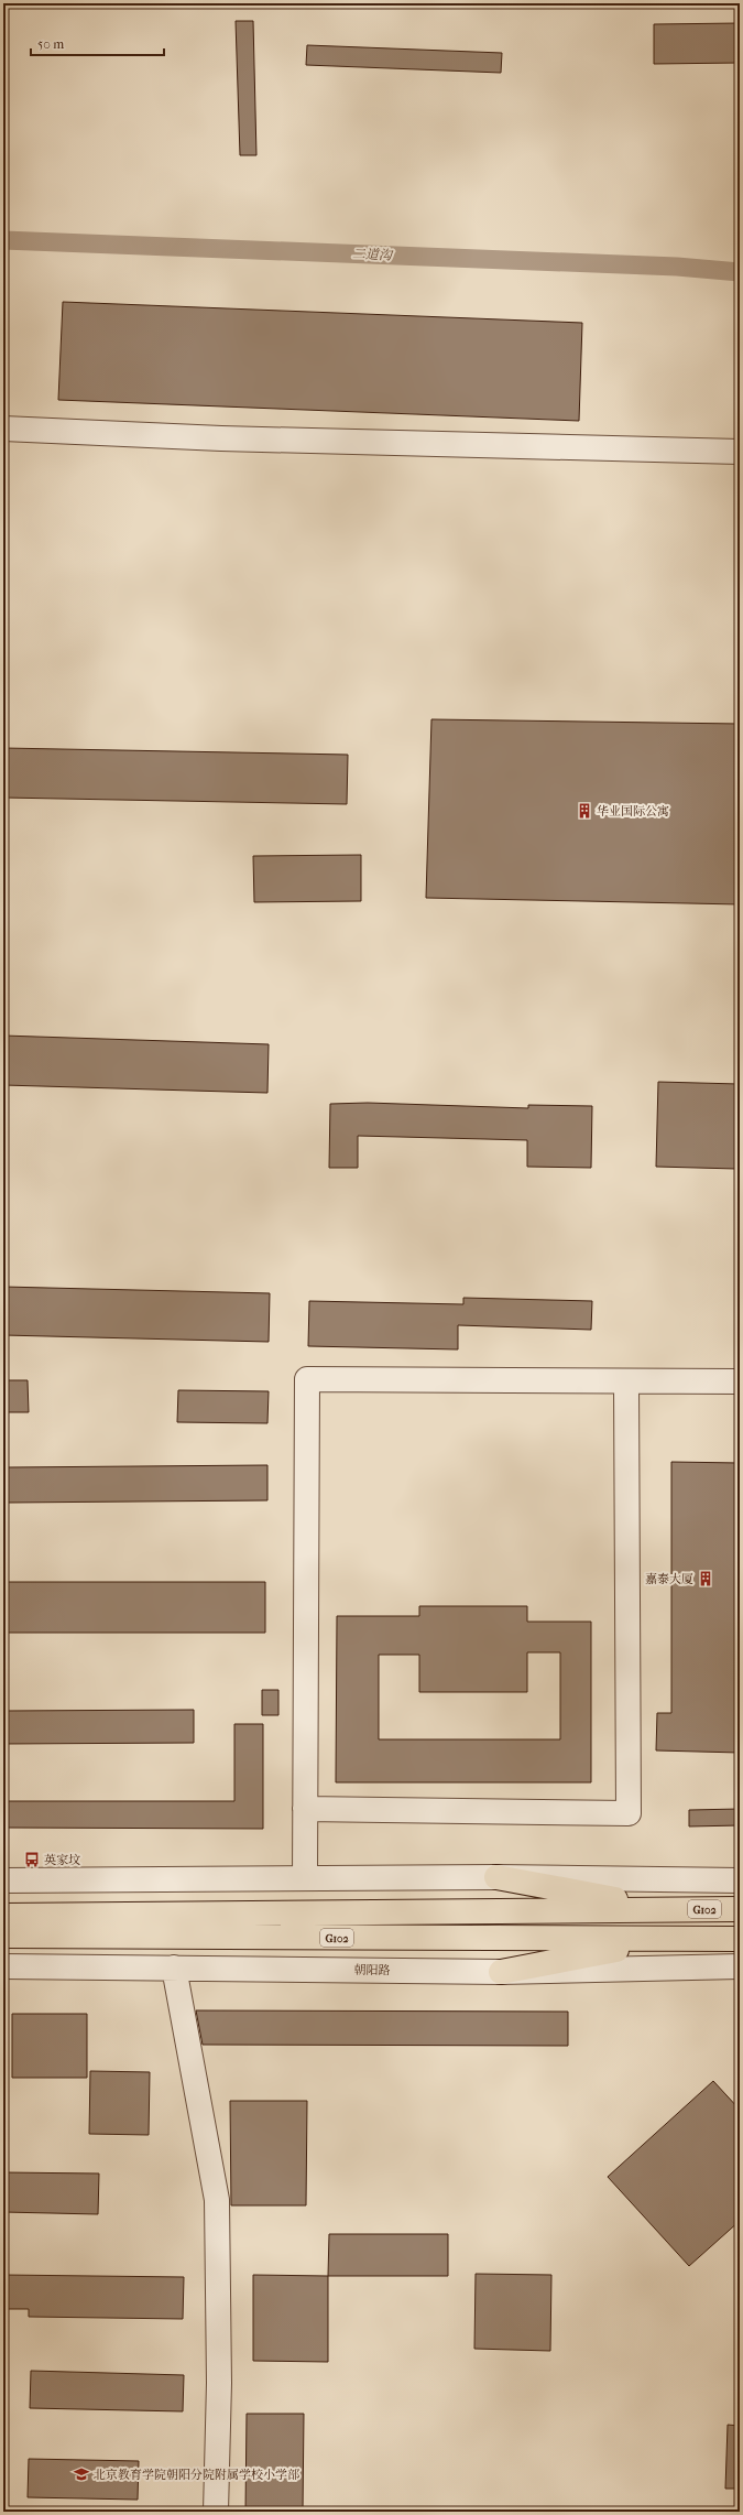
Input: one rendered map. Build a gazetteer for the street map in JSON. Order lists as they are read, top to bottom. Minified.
{"streets":{"highway":["G102"],"street":["朝阳路"]},"water":["二道沟"],"places":{"building":["华业国际公寓","嘉泰大厦"],"bus stop":["英家坟"],"school or university":["北京教育学院朝阳分院附属学校小学部"]},"scale_bar":"50 m"}
